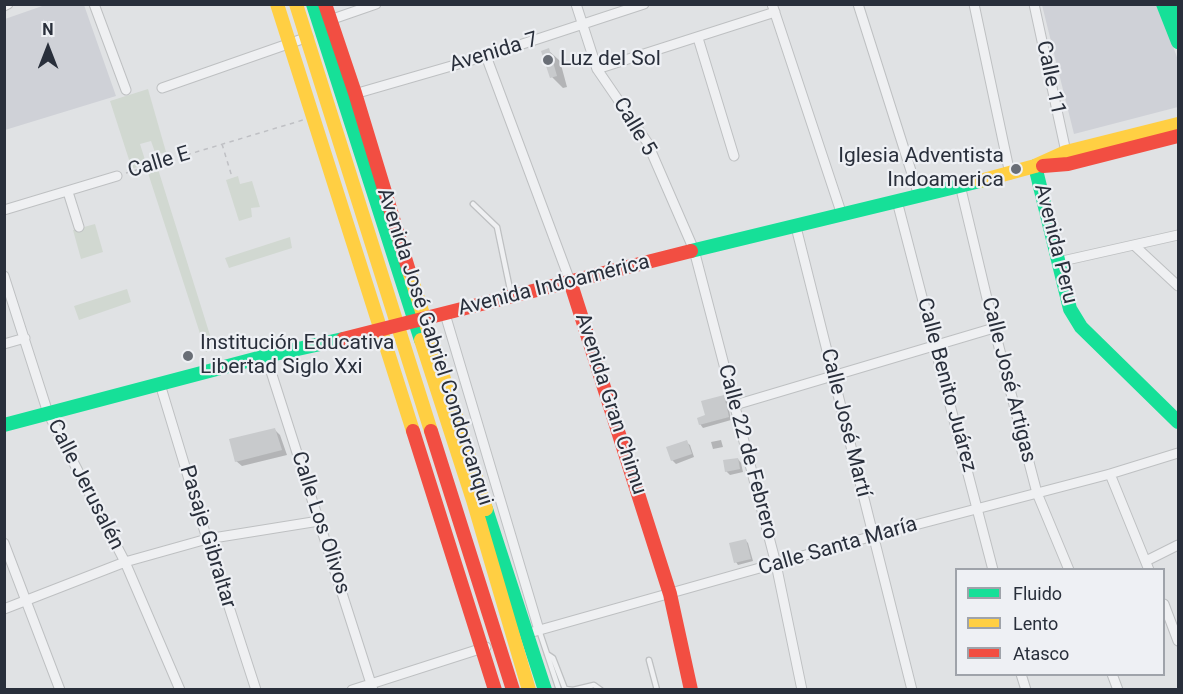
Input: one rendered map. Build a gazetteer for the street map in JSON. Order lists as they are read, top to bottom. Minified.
{"streets":{"main road":["Avenida Peru","Avenida Indoamérica","Avenida José Gabriel Condorcanqui","Avenida Gran Chimu"],"street":["Avenida 7","Calle 11","Calle 5","Calle E","Calle José Artigas","Calle Benito Juárez","Calle José Martí","Calle 22 de Febrero","Calle Jerusalén","Calle Los Olivos","Pasaje Gibraltar","Calle Santa María"]},"crossings":[["Avenida 7","Calle 5"],["Avenida 7","Avenida José Gabriel Condorcanqui"],["Avenida 7","Avenida Gran Chimu"],["Calle 11","Avenida Indoamérica"],["Calle 5","Avenida Indoamérica"],["Calle 5","Calle 22 de Febrero"],["Avenida Peru","Avenida Indoamérica"],["Avenida Indoamérica","Avenida José Gabriel Condorcanqui"],["Avenida Indoamérica","Calle José Artigas"],["Avenida Indoamérica","Calle Benito Juárez"],["Avenida Indoamérica","Avenida Gran Chimu"],["Avenida Indoamérica","Calle José Martí"],["Avenida Indoamérica","Calle 22 de Febrero"],["Avenida Indoamérica","Calle Jerusalén"],["Avenida Indoamérica","Calle Los Olivos"],["Avenida Indoamérica","Pasaje Gibraltar"],["Avenida José Gabriel Condorcanqui","Calle Santa María"],["Calle José Artigas","Calle Santa María"],["Calle Benito Juárez","Calle Santa María"],["Avenida Gran Chimu","Calle Santa María"],["Calle José Martí","Calle Santa María"],["Calle 22 de Febrero","Calle Santa María"],["Calle Los Olivos","Calle Santa María"]],"places":["Luz del Sol","Iglesia Adventista Indoamerica","Institución Educativa Libertad Siglo Xxi"],"legend":["Fluido","Lento","Atasco"],"north":"top"}
